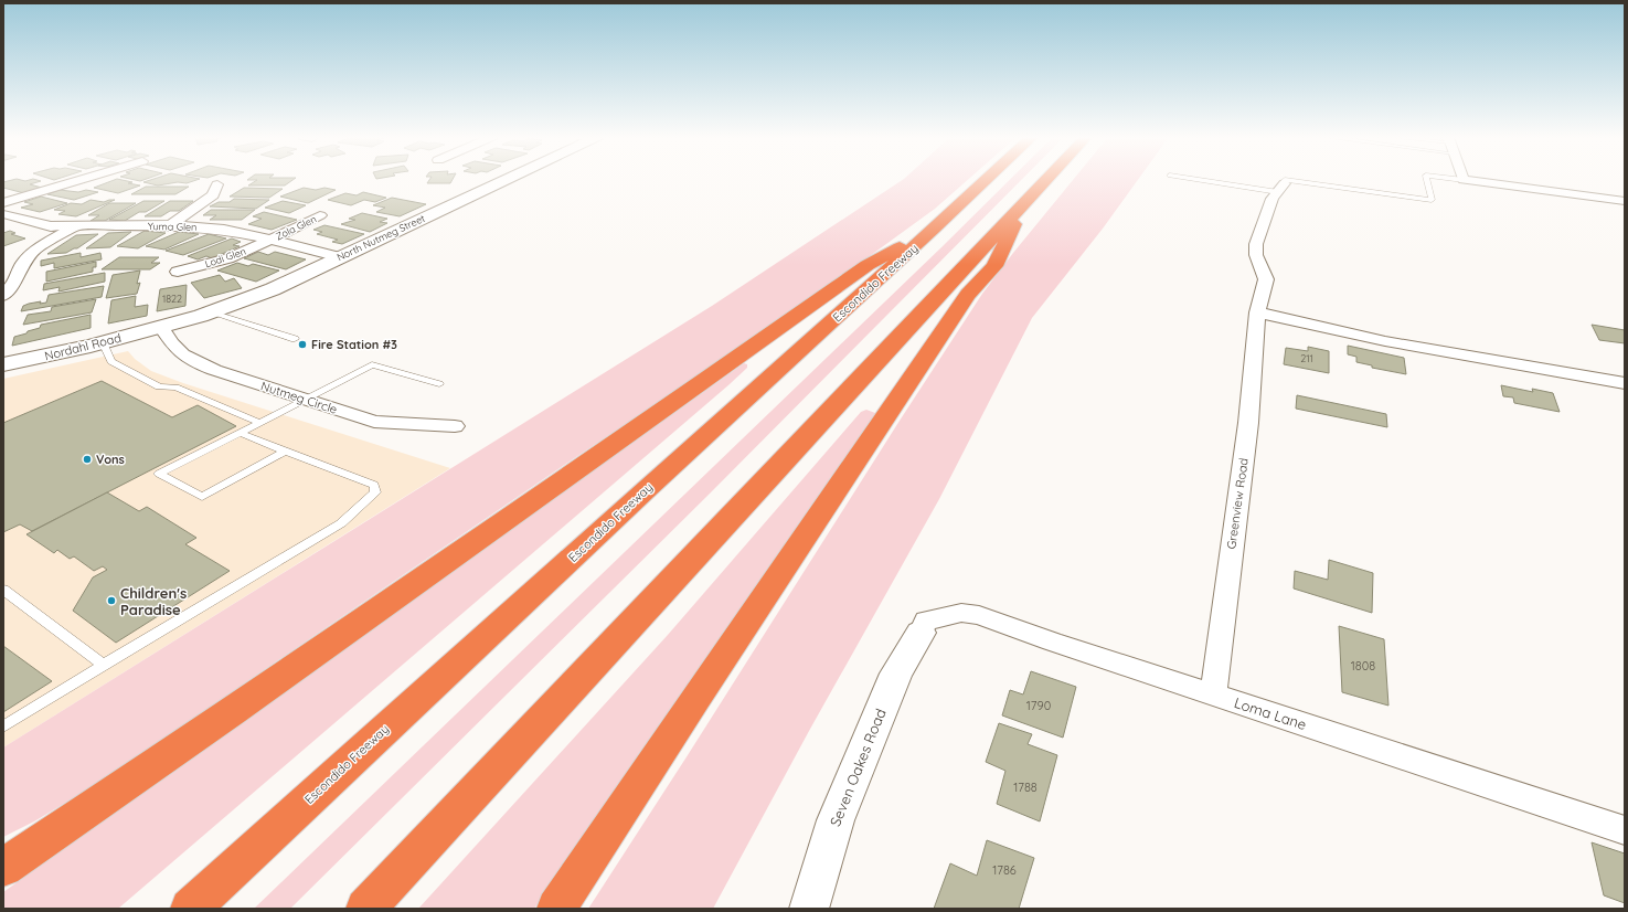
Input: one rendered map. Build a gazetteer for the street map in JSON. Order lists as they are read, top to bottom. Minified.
{"streets":{"highway":["Escondido Freeway"],"street":["Yuma Glen","Zola Glen","North Nutmeg Street","Lodi Glen","Nordahl Road","Nutmeg Circle","Greenview Road","Loma Lane","Seven Oakes Road"]},"crossings":[["Yuma Glen","Zola Glen"],["Yuma Glen","North Nutmeg Street"],["Yuma Glen","Lodi Glen"],["Zola Glen","Lodi Glen"],["North Nutmeg Street","Nordahl Road"],["North Nutmeg Street","Nutmeg Circle"],["Nordahl Road","Nutmeg Circle"],["Greenview Road","Loma Lane"],["Loma Lane","Seven Oakes Road"]],"places":["Fire Station #3","Vons","Children's Paradise"],"house_numbers":["1822","211","1808","1790","1788","1786"]}
